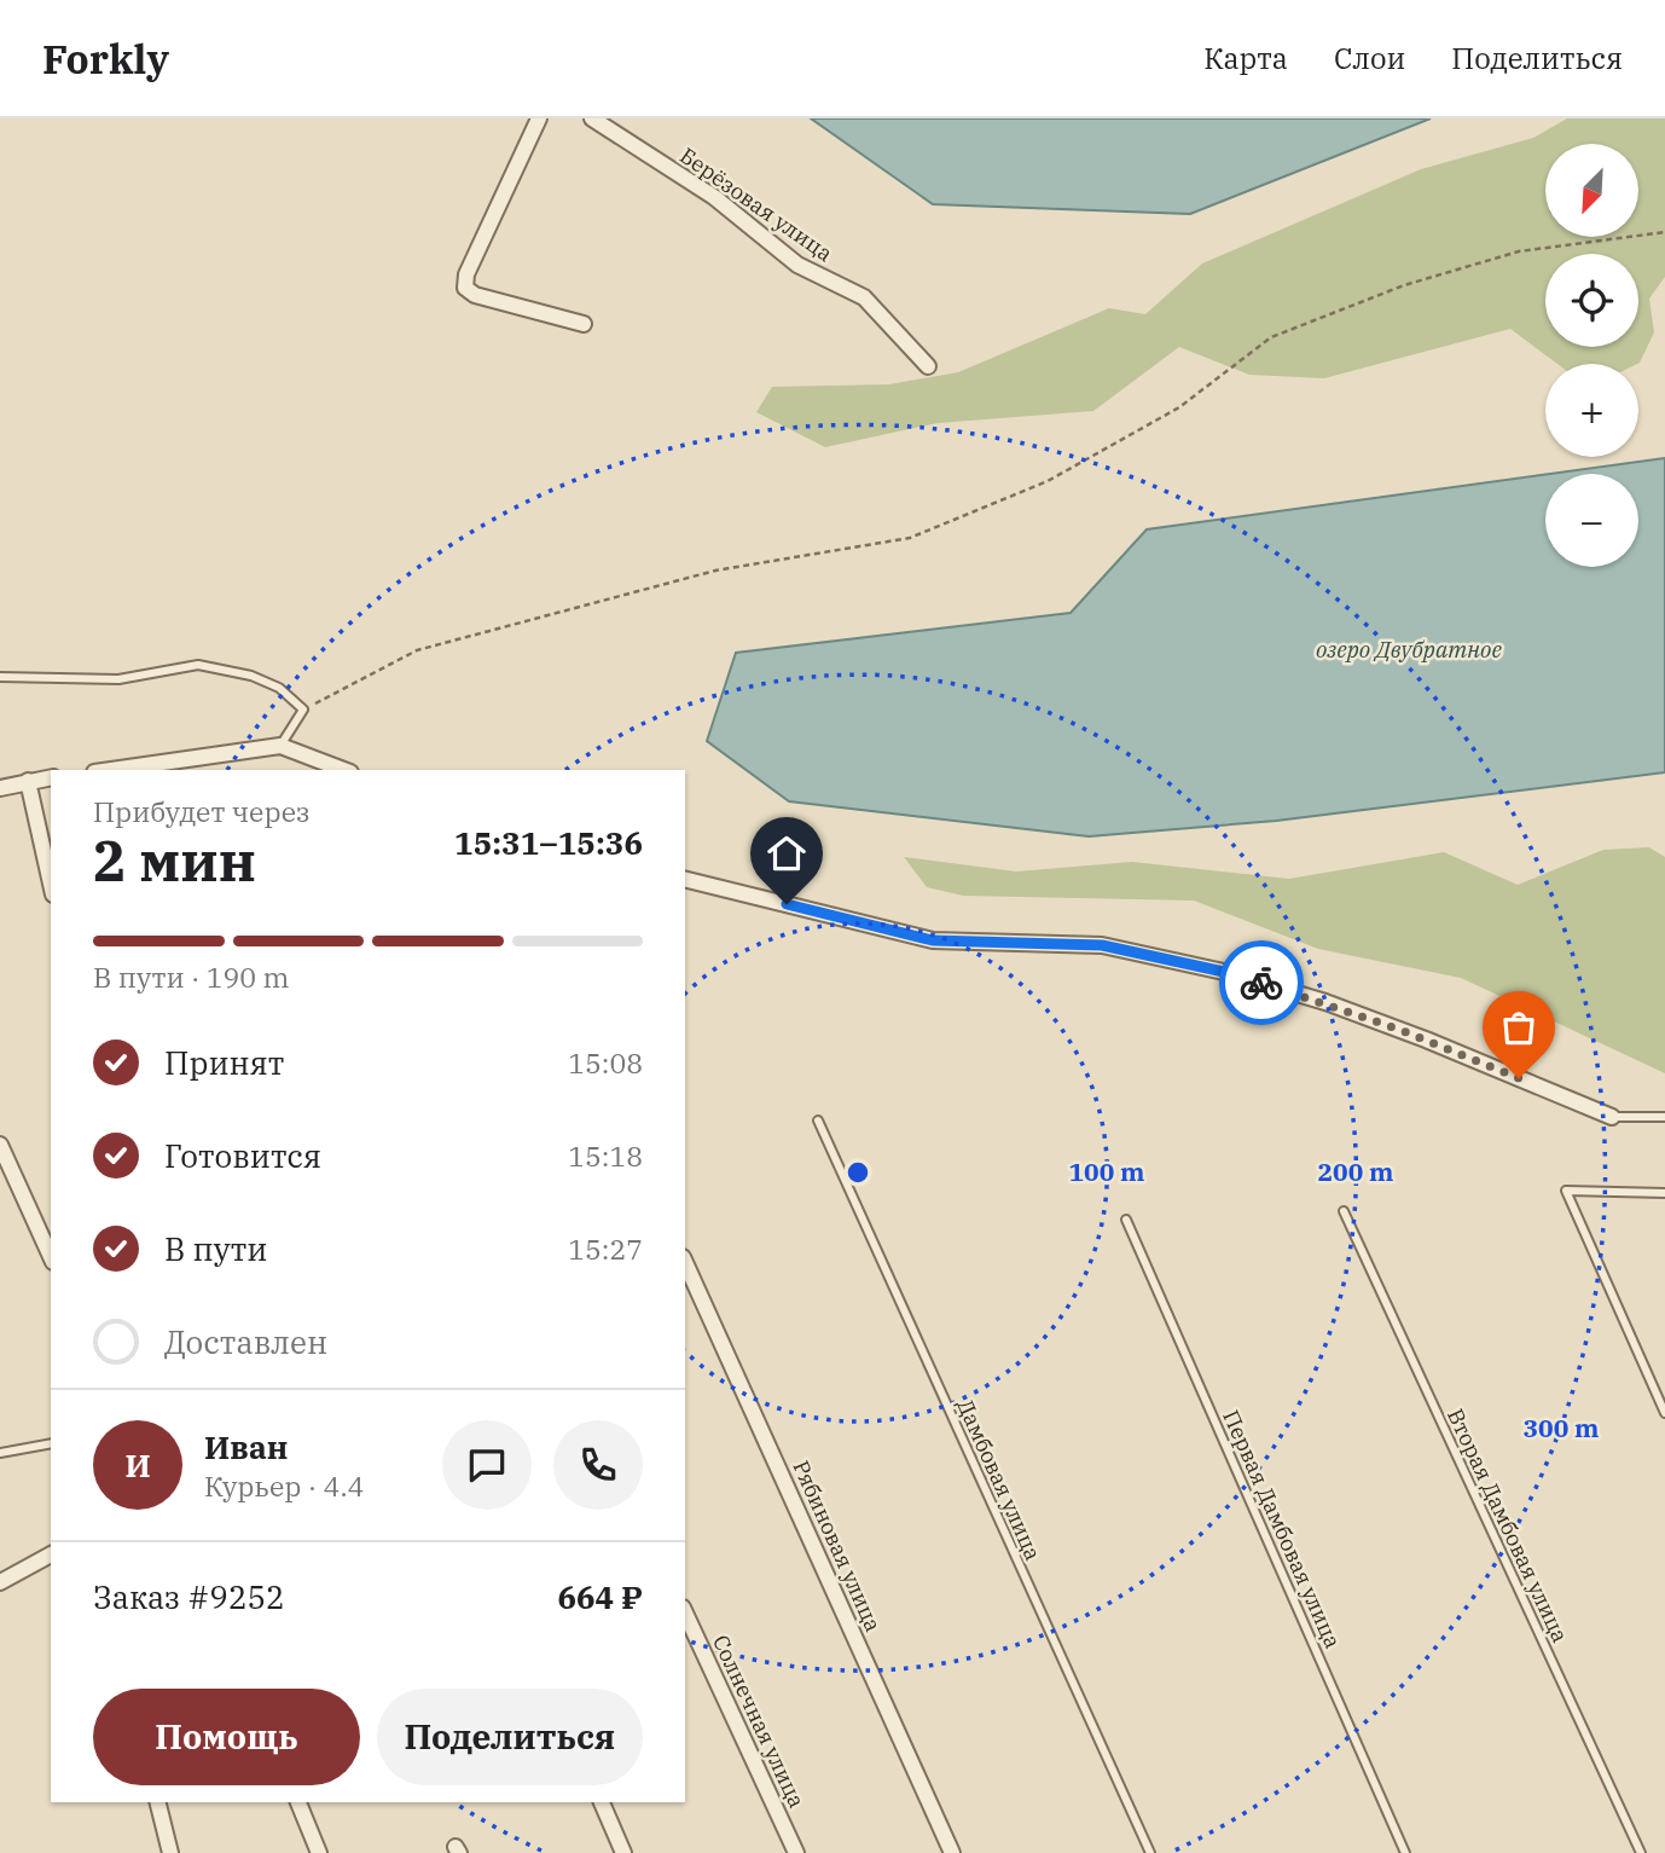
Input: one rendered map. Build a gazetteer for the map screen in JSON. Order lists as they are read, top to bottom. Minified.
{"streets":{"street":["Берёзовая улица","Рябиновая улица","Солнечная улица"],"lane":["Дамбовая улица","Вторая Дамбовая улица","Первая Дамбовая улица"]},"water":["озеро Двубратное"],"north":"bottom left","page":{"header":"Forkly","nav":["Карта","Слои","Поделиться"],"map_buttons":["+","−"],"heading":["2 мин","Прибудет через","15:31–15:36"],"panel":["Иван","Курьер · 4.4","Заказ #9252","664 ₽"],"bar":"В пути · 190 m","list":[["Принят","15:08"],["Готовится","15:18"],["В пути","15:27"],"Доставлен"],"round":"И","buttons":["Помощь","Поделиться"]},"rings":["100 m","200 m","300 m"]}
